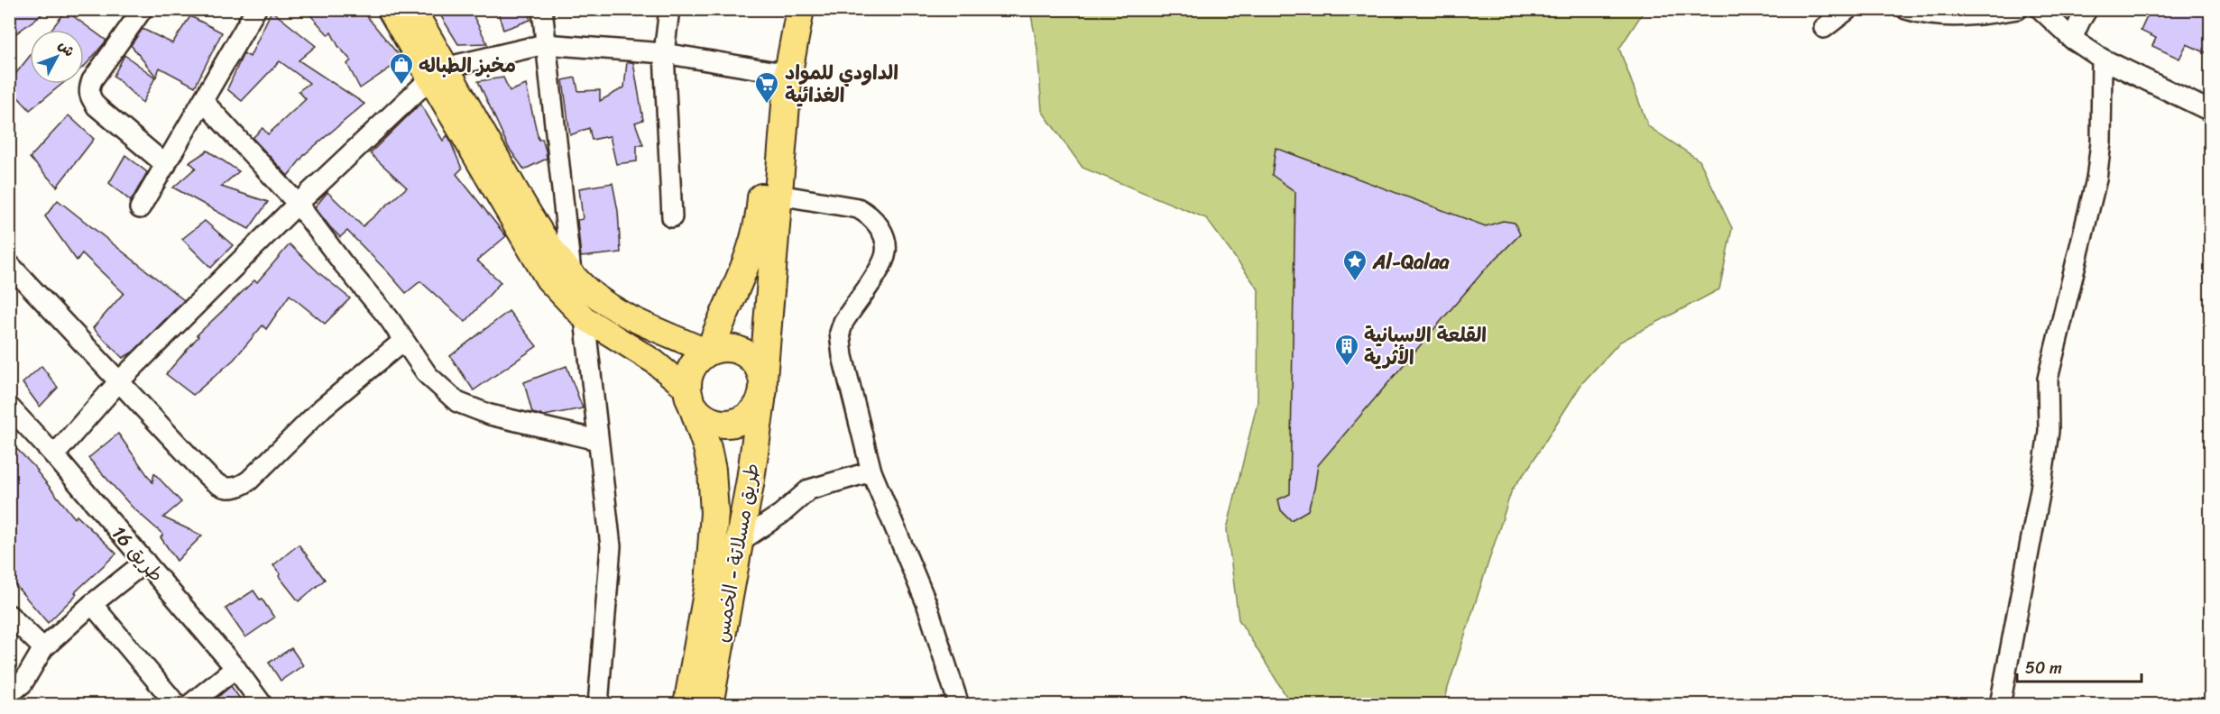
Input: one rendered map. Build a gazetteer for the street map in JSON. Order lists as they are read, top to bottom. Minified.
{"streets":{"highway":["طريق مسلاتة - الخمس"],"street":["طريق 16"]},"places":{"shop":["مخبز الطباله"],"supermarket":["الداودي للمواد الغذائية"],"place":["Al-Qalaa"],"building":["القلعة الاسبانية الأثرية"]},"scale_bar":"50 m","north":"top right"}
